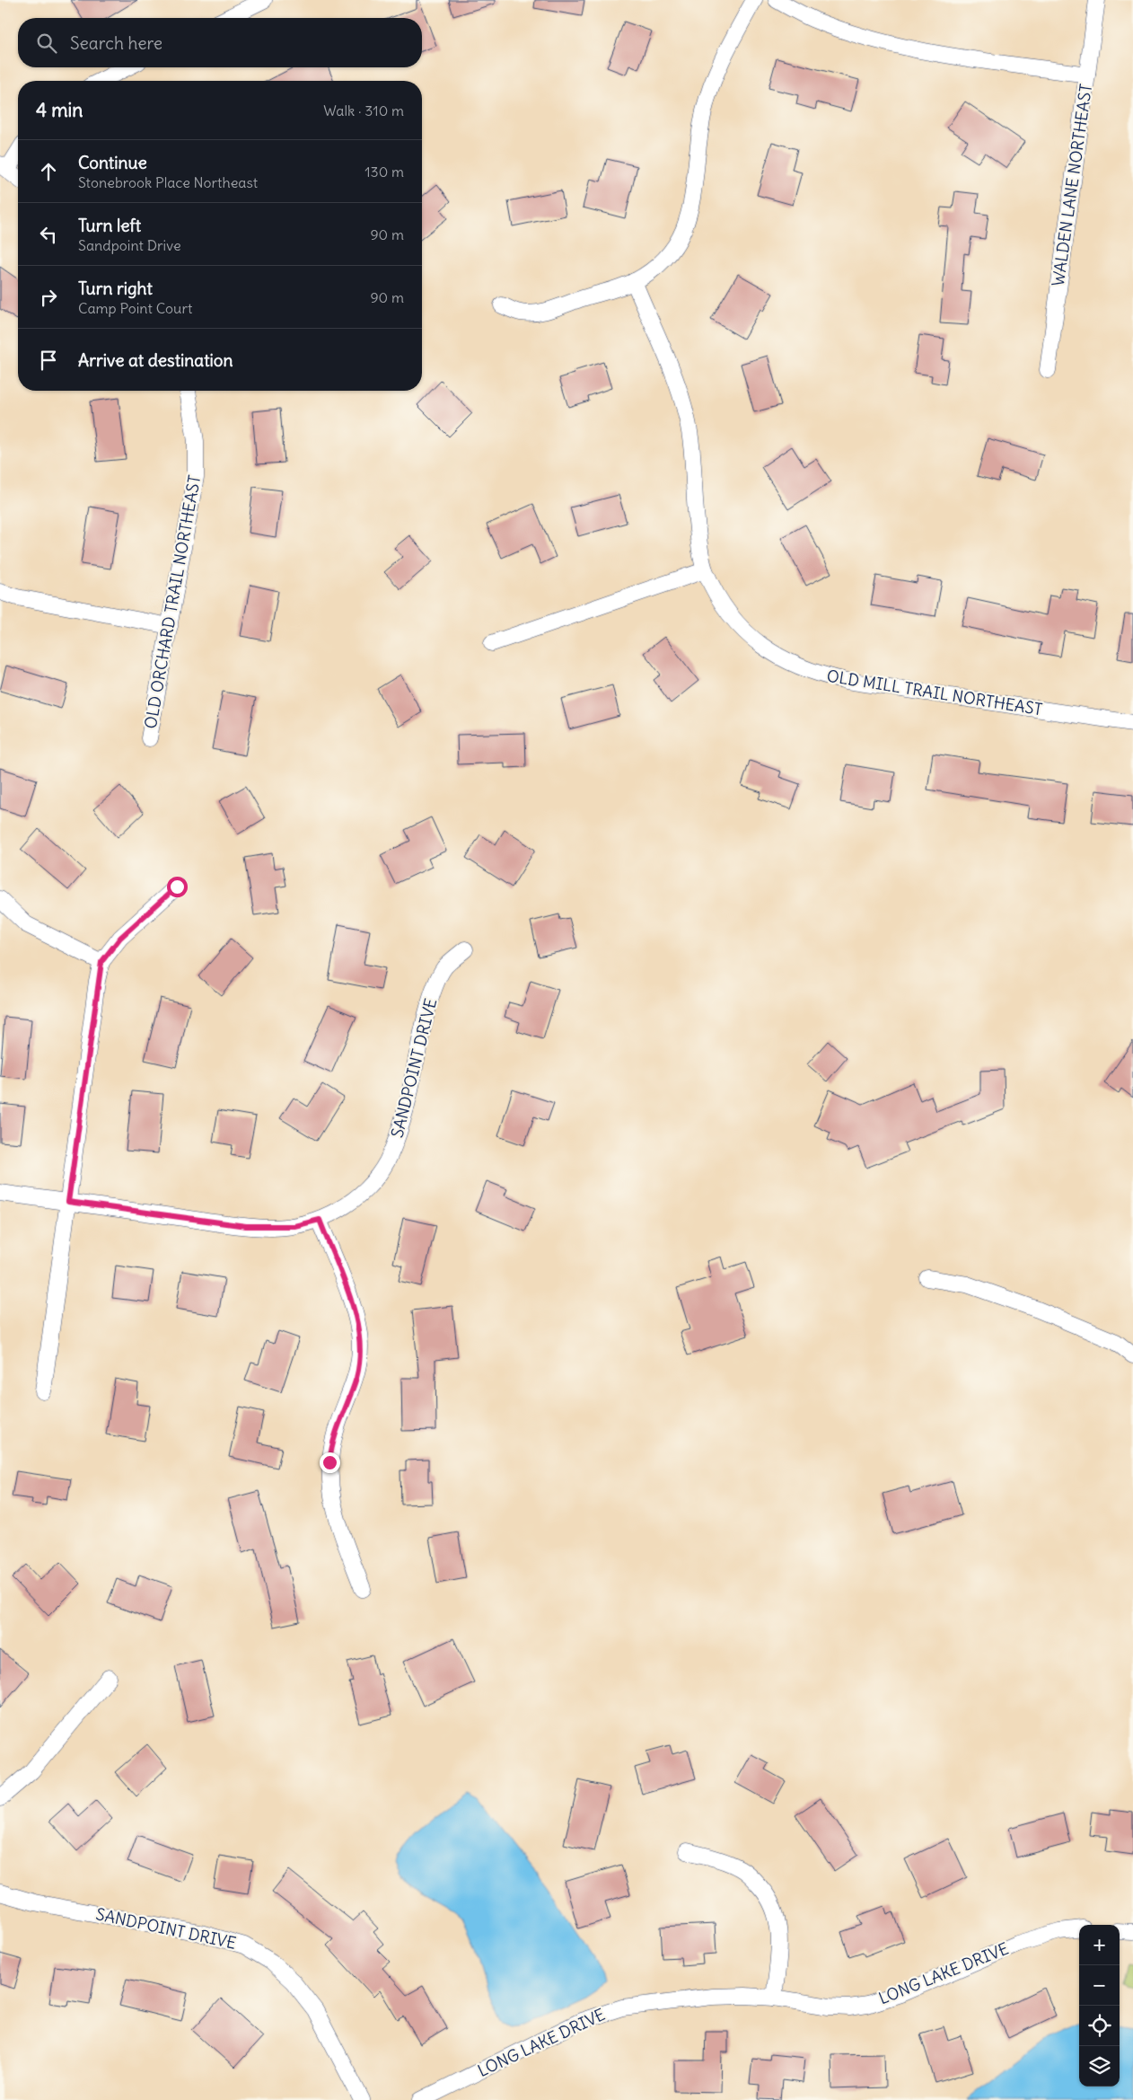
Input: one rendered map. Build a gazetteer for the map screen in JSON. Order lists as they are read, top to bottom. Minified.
{"streets":{"street":["WALDEN LANE NORTHEAST","OLD ORCHARD TRAIL NORTHEAST","OLD MILL TRAIL NORTHEAST","SANDPOINT DRIVE","LONG LAKE DRIVE"]},"page":{"search":"Search here","heading":["4 min","Walk · 310 m"],"list":[["Continue","Stonebrook Place Northeast","130 m"],["Turn left","Sandpoint Drive","90 m"],["Turn right","Camp Point Court","90 m"],"Arrive at destination"],"map_buttons":["+","−"]}}
